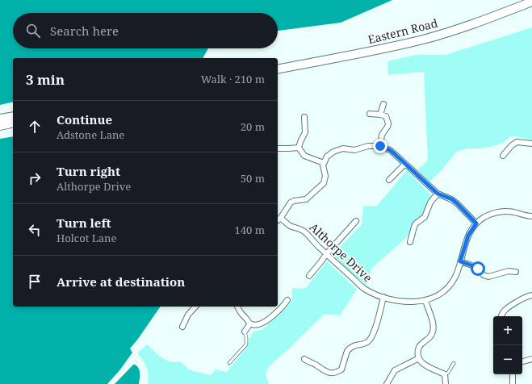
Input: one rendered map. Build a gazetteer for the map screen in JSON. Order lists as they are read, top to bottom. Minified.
{"streets":{"main road":["Eastern Road"],"street":["Althorpe Drive"]},"page":{"search":"Search here","heading":["3 min","Walk · 210 m"],"list":[["Continue","Adstone Lane","20 m"],["Turn right","Althorpe Drive","50 m"],["Turn left","Holcot Lane","140 m"],"Arrive at destination"],"map_buttons":["+","−"]}}
